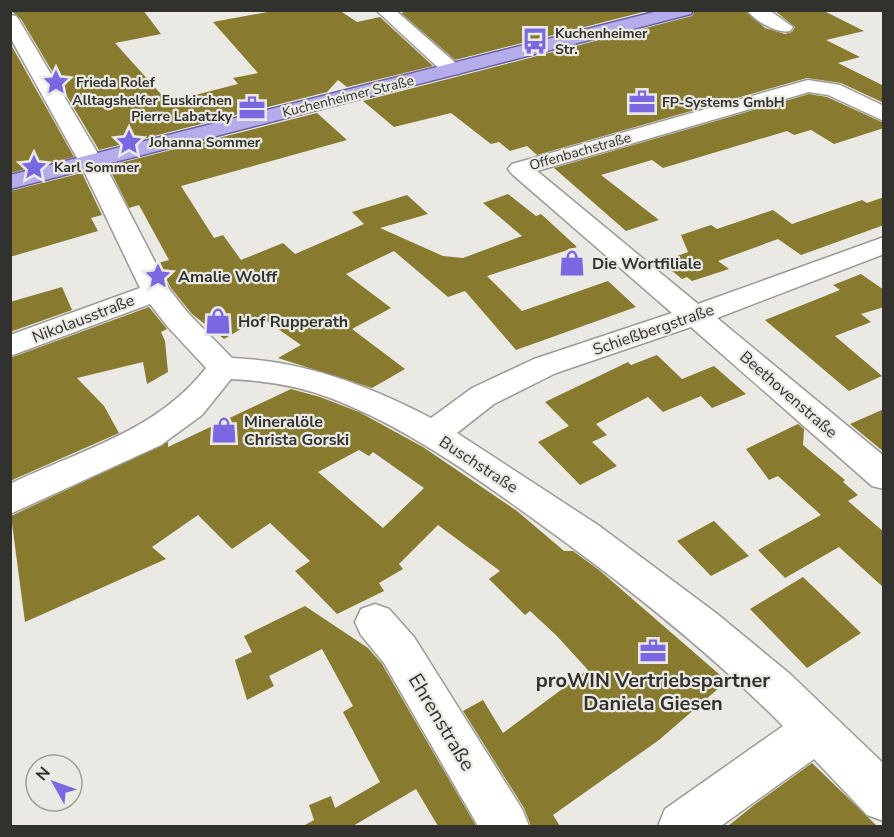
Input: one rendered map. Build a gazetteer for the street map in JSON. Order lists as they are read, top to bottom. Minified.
{"streets":{"main road":["Kuchenheimer Straße"],"street":["Offenbachstraße","Nikolausstraße","Schießbergstraße","Beethovenstraße","Buschstraße","Ehrenstraße"]},"crossings":[["Offenbachstraße","Schießbergstraße"],["Offenbachstraße","Beethovenstraße"],["Schießbergstraße","Beethovenstraße"],["Schießbergstraße","Buschstraße"]],"places":{"bus stop":["Kuchenheimer Str."],"place":["Frieda Rolef","Johanna Sommer","Karl Sommer","Amalie Wolff"],"office":["FP-Systems GmbH","Alltagshelfer Euskirchen Pierre Labatzky","proWIN Vertriebspartner Daniela Giesen"],"shop":["Die Wortfiliale","Hof Rupperath","Mineralöle Christa Gorski"]},"north":"top left"}
